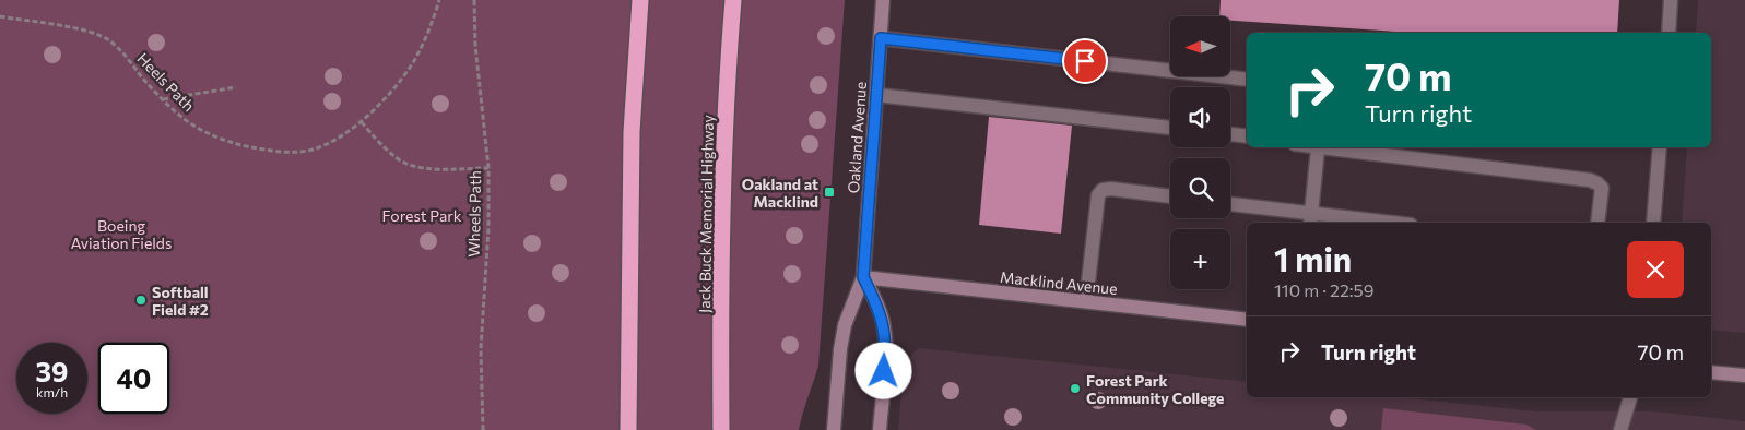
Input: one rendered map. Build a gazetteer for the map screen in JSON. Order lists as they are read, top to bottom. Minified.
{"streets":{"highway":["Jack Buck Memorial Highway"],"street":["Oakland Avenue","Macklind Avenue"],"path":["Heels Path","Wheels Path"]},"crossings":[["Oakland Avenue","Macklind Avenue"]],"parks":["Forest Park","Boeing Aviation Fields"],"places":{"transit":["Oakland at Macklind"],"other":["Softball Field #2","Forest Park Community College"]},"north":"left","page":{"map_buttons":"+","turn":["70 m","Turn right"],"heading":["1 min","110 m · 22:59"],"list":[{"name":"Turn right","value":"70 m"}],"speed":"39 km/h","limit":"40"}}
